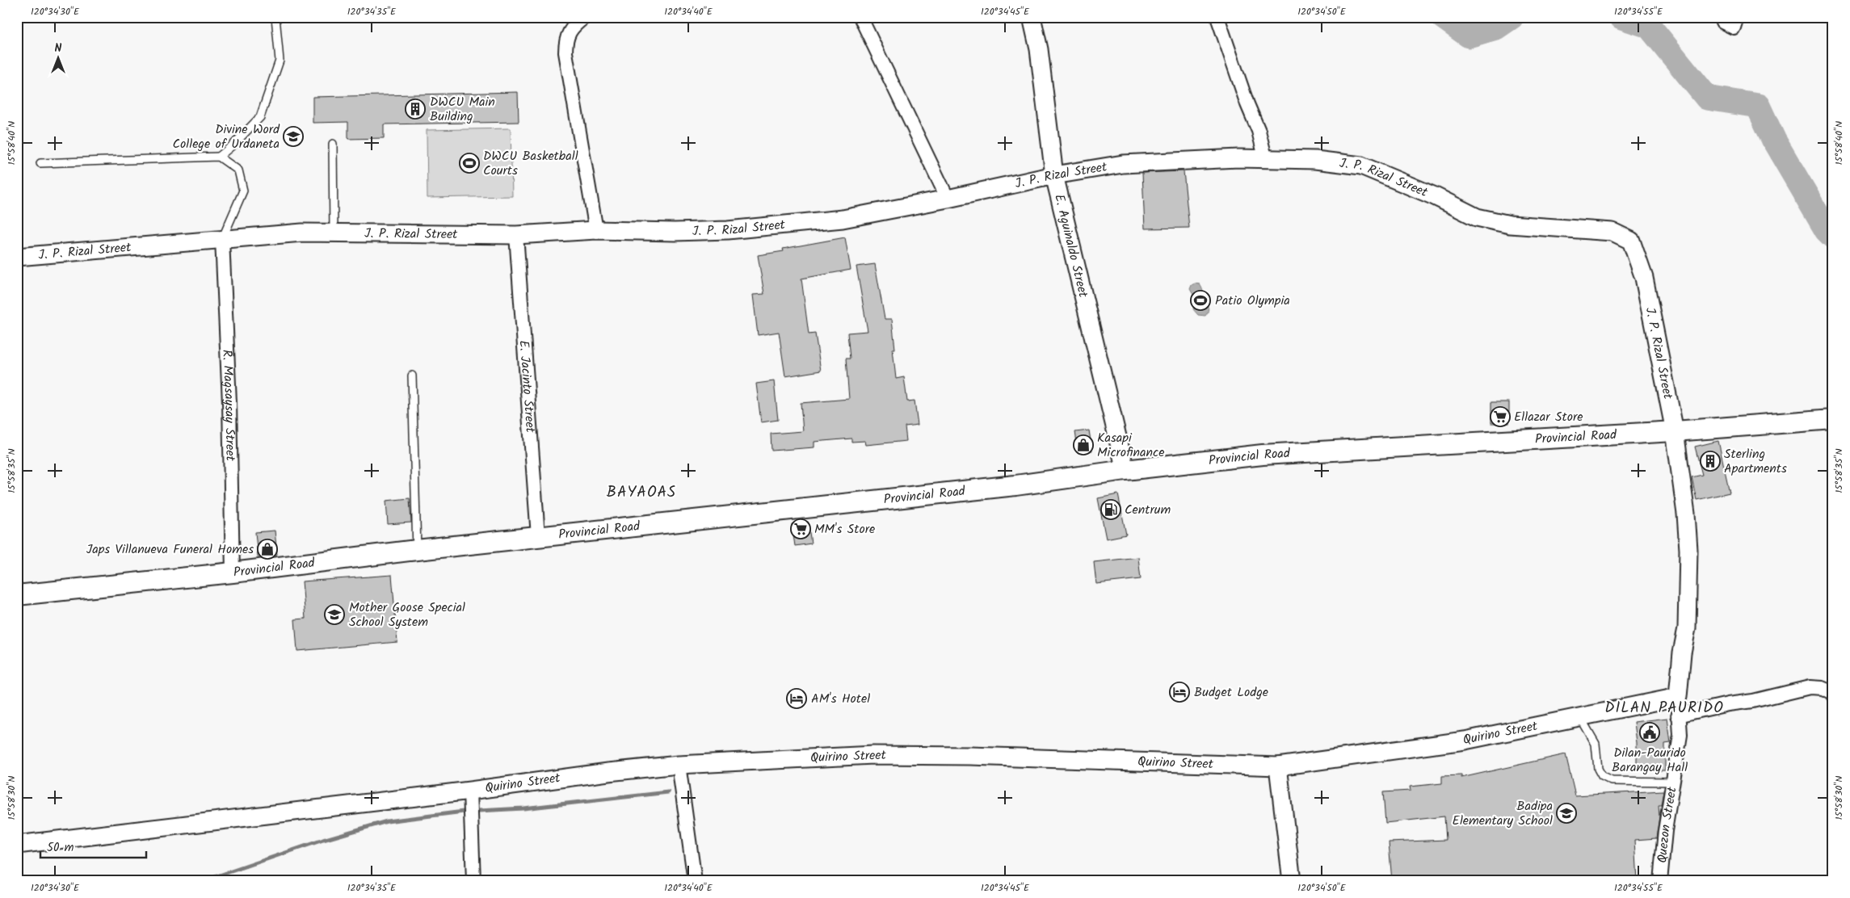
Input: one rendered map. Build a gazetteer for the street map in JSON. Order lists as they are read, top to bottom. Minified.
{"streets":{"main road":["Provincial Road"],"street":["J. P. Rizal Street","E. Aguinaldo Street","E. Jacinto Street","R. Magsaysay Street","Quirino Street","Quezon Street"]},"crossings":[["J. P. Rizal Street","E. Aguinaldo Street"],["J. P. Rizal Street","E. Jacinto Street"],["J. P. Rizal Street","R. Magsaysay Street"],["J. P. Rizal Street","Provincial Road"],["J. P. Rizal Street","Quirino Street"],["J. P. Rizal Street","Quezon Street"],["E. Aguinaldo Street","Provincial Road"],["E. Jacinto Street","Provincial Road"],["R. Magsaysay Street","Provincial Road"],["Quirino Street","Quezon Street"]],"districts":["BAYAOAS","DILAN PAURIDO"],"places":{"building":["DWCU Main Building","Sterling Apartments"],"school or university":["Divine Word College of Urdaneta","Mother Goose Special School System","Badipa Elementary School"],"sports":["DWCU Basketball Courts","Patio Olympia"],"supermarket":["Ellazar Store","MM's Store"],"shop":["Kasapi Microfinance","Japs Villanueva Funeral Homes"],"fuel station":["Centrum"],"hotel":["Budget Lodge","AM's Hotel"],"public building":["Dilan-Paurido Barangay Hall"]},"scale_bar":"50 m","north":"top","coordinates":["120°34'30\"E","120°34'35\"E","120°34'40\"E","120°34'45\"E","120°34'50\"E","120°34'55\"E","15°58'40\"N","15°58'35\"N","15°58'30\"N"]}
